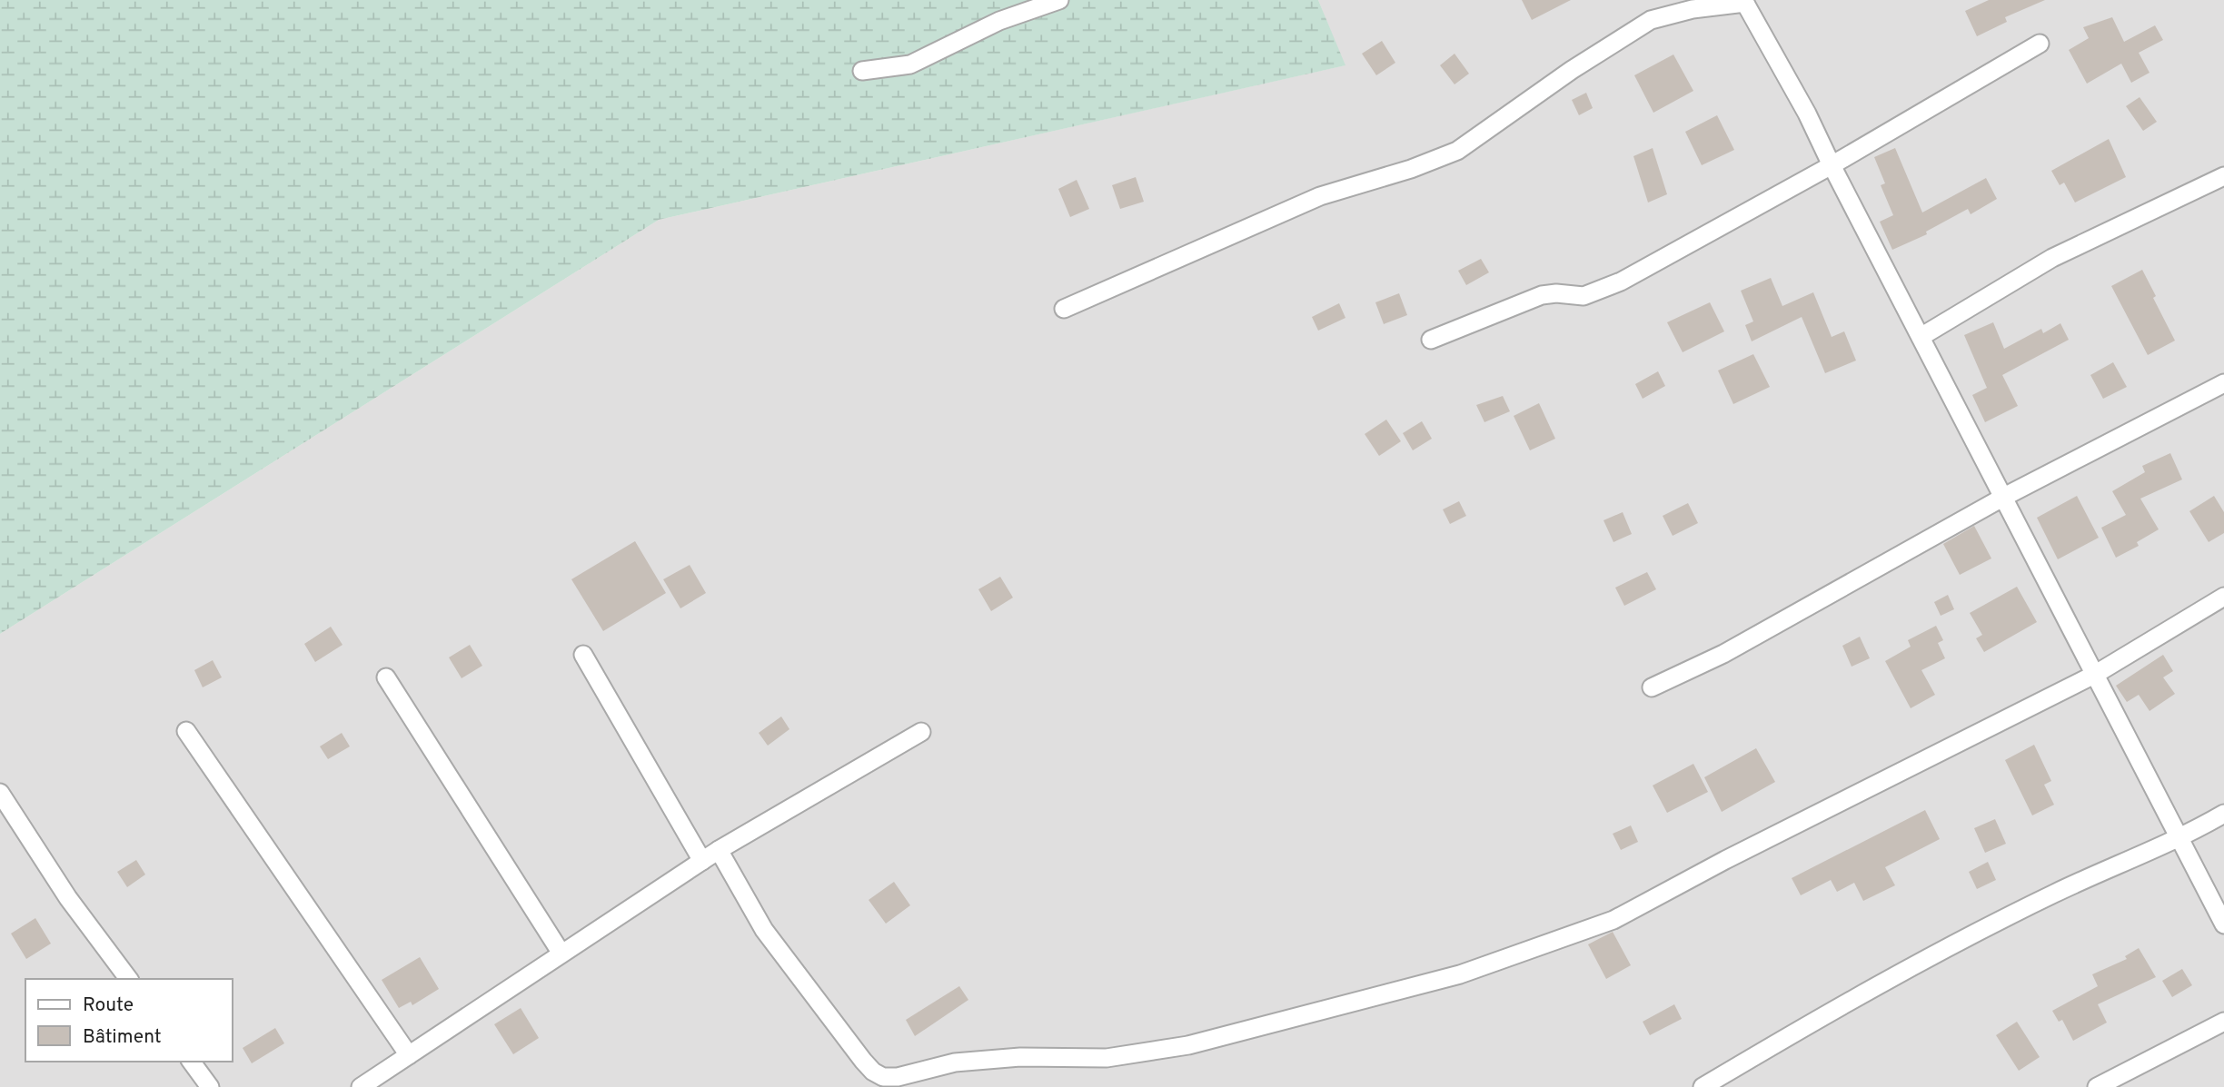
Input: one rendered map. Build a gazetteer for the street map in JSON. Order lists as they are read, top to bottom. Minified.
{"legend":["Route","Bâtiment"]}
